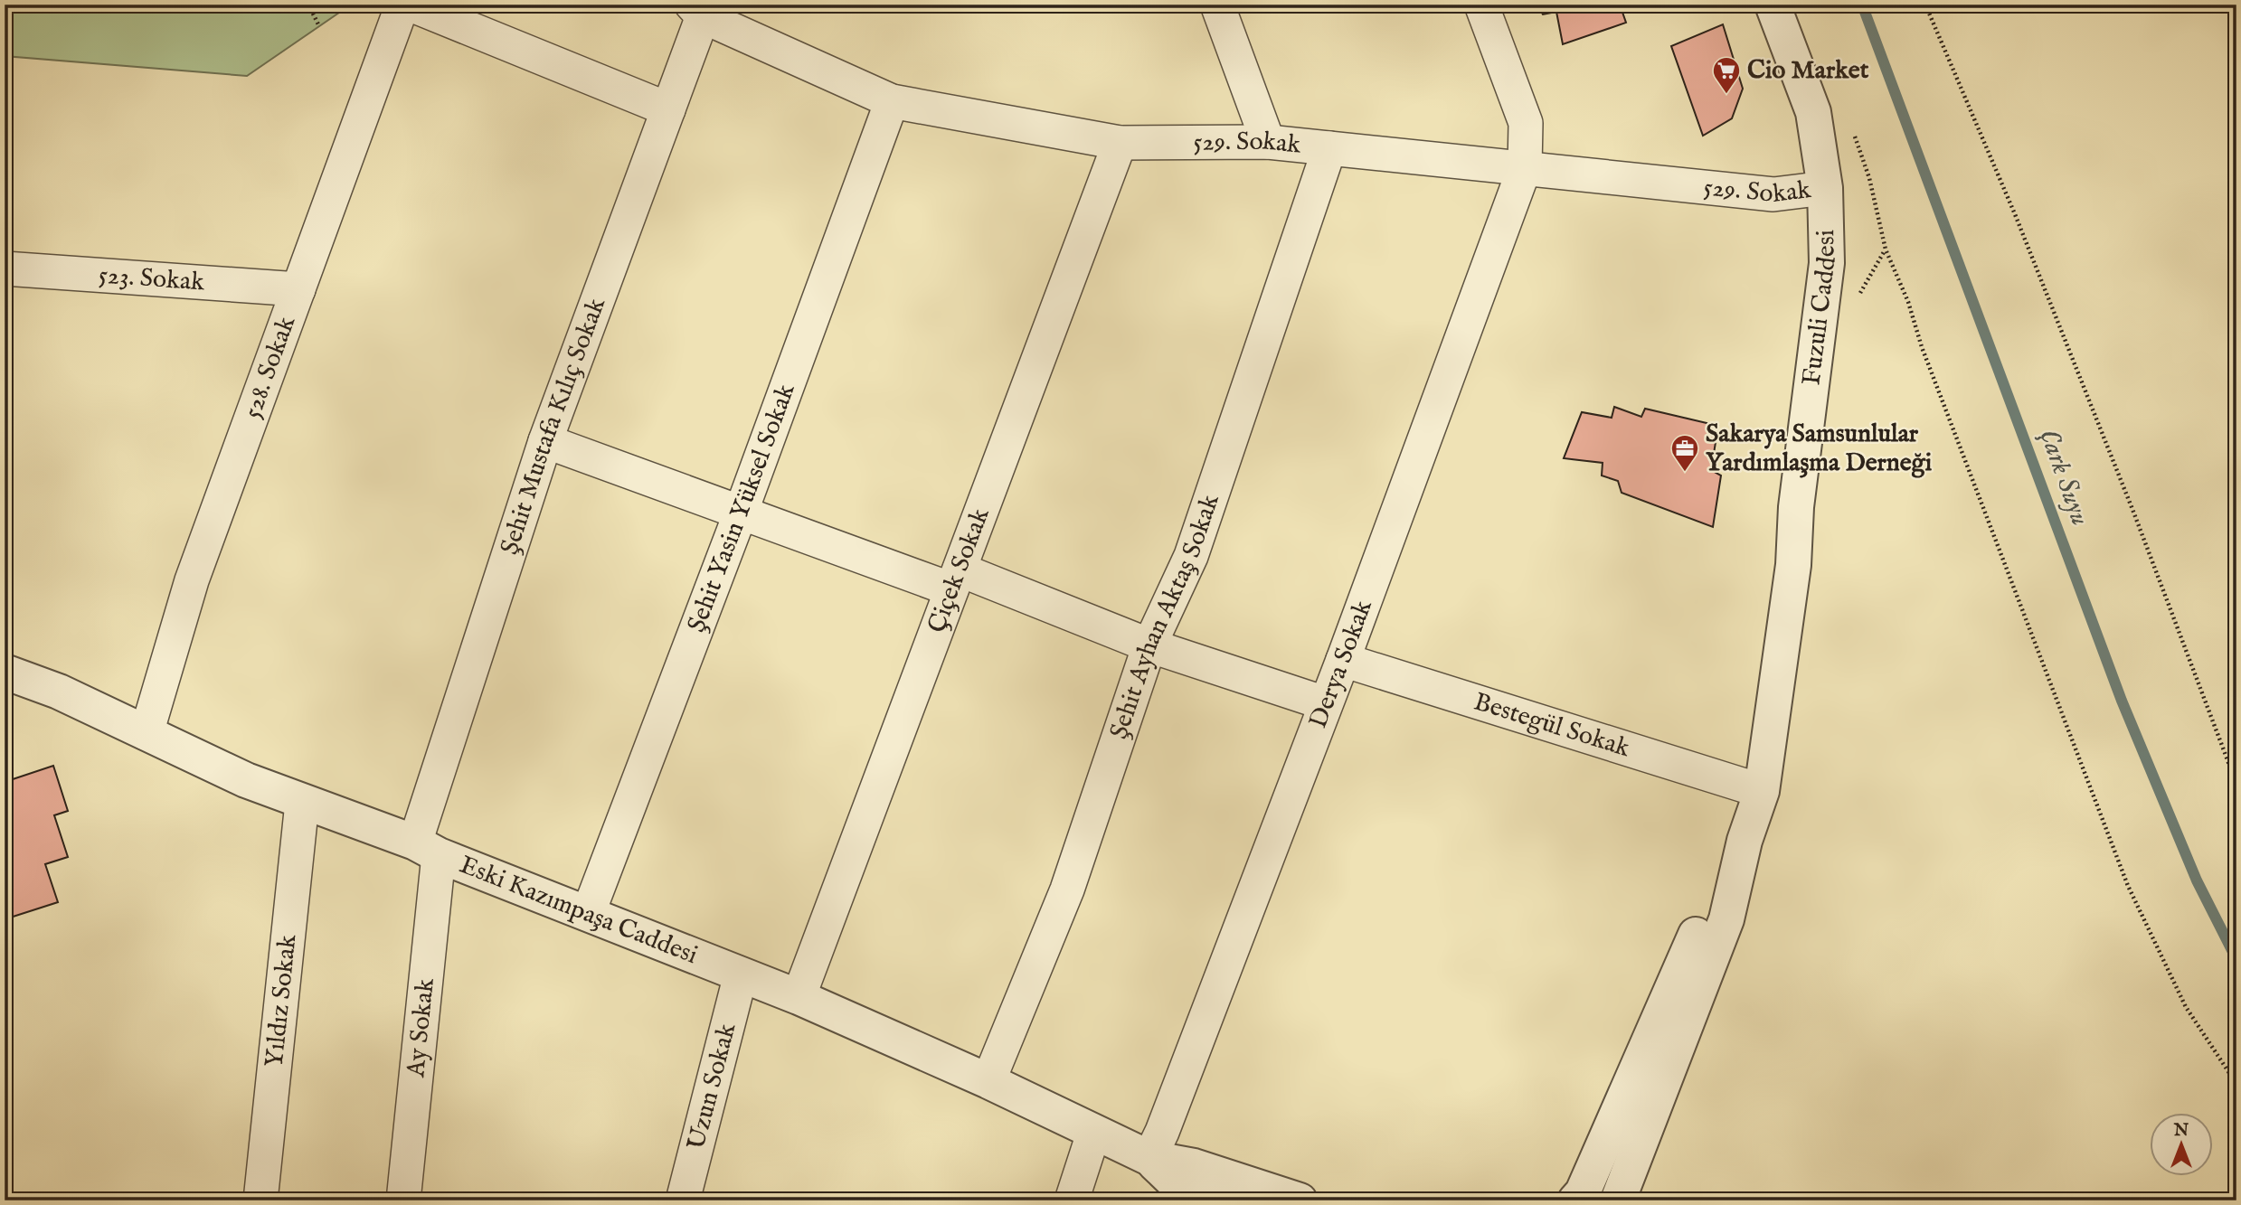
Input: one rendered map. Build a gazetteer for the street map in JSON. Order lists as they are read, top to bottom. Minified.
{"streets":{"street":["529. Sokak","523. Sokak","Fuzuli Caddesi","528. Sokak","Şehit Mustafa Kılıç Sokak","Şehit Yasin Yüksel Sokak","Çiçek Sokak","Şehit Ayhan Aktaş Sokak","Derya Sokak","Bestegül Sokak","Eski Kazımpaşa Caddesi","Yıldız Sokak","Ay Sokak","Uzun Sokak"]},"crossings":[["529. Sokak","Fuzuli Caddesi"],["529. Sokak","Şehit Mustafa Kılıç Sokak"],["529. Sokak","Şehit Yasin Yüksel Sokak"],["529. Sokak","Çiçek Sokak"],["529. Sokak","Şehit Ayhan Aktaş Sokak"],["529. Sokak","Derya Sokak"],["523. Sokak","528. Sokak"],["Fuzuli Caddesi","Bestegül Sokak"],["528. Sokak","Eski Kazımpaşa Caddesi"],["Şehit Mustafa Kılıç Sokak","Eski Kazımpaşa Caddesi"],["Şehit Mustafa Kılıç Sokak","Ay Sokak"],["Şehit Yasin Yüksel Sokak","Eski Kazımpaşa Caddesi"],["Çiçek Sokak","Eski Kazımpaşa Caddesi"],["Şehit Ayhan Aktaş Sokak","Eski Kazımpaşa Caddesi"],["Derya Sokak","Bestegül Sokak"],["Derya Sokak","Eski Kazımpaşa Caddesi"],["Eski Kazımpaşa Caddesi","Yıldız Sokak"],["Eski Kazımpaşa Caddesi","Ay Sokak"],["Eski Kazımpaşa Caddesi","Uzun Sokak"]],"water":["Çark Suyu"],"places":{"supermarket":["Cio Market"],"office":["Sakarya Samsunlular Yardımlaşma Derneği"]},"north":"top"}
